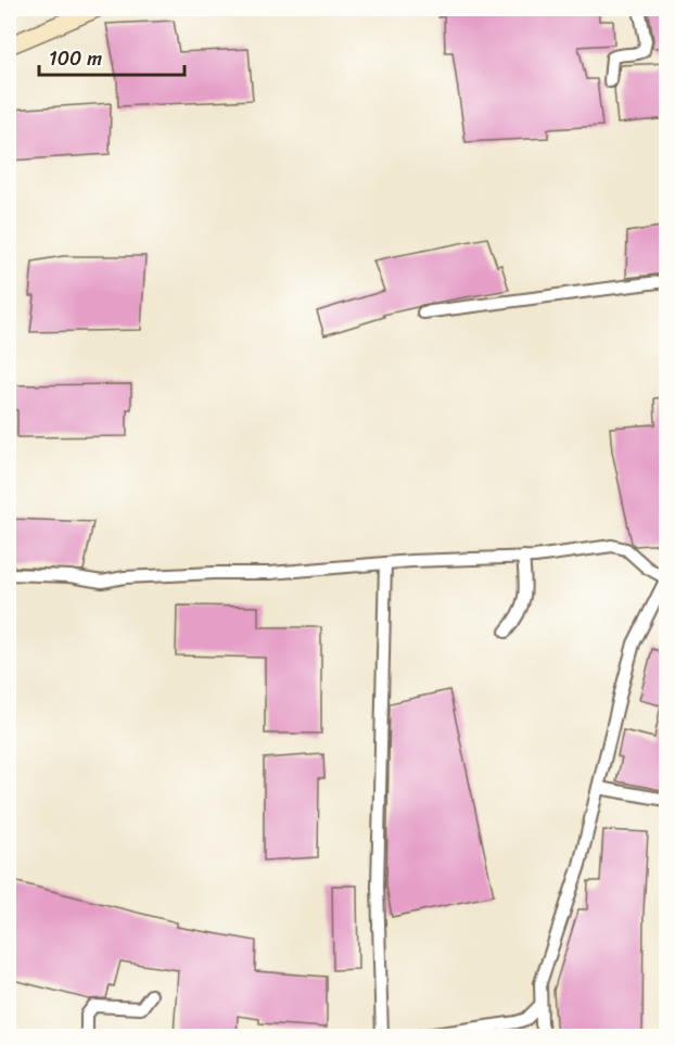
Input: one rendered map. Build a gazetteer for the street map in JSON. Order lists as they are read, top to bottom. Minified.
{"scale_bar":"100 m"}
